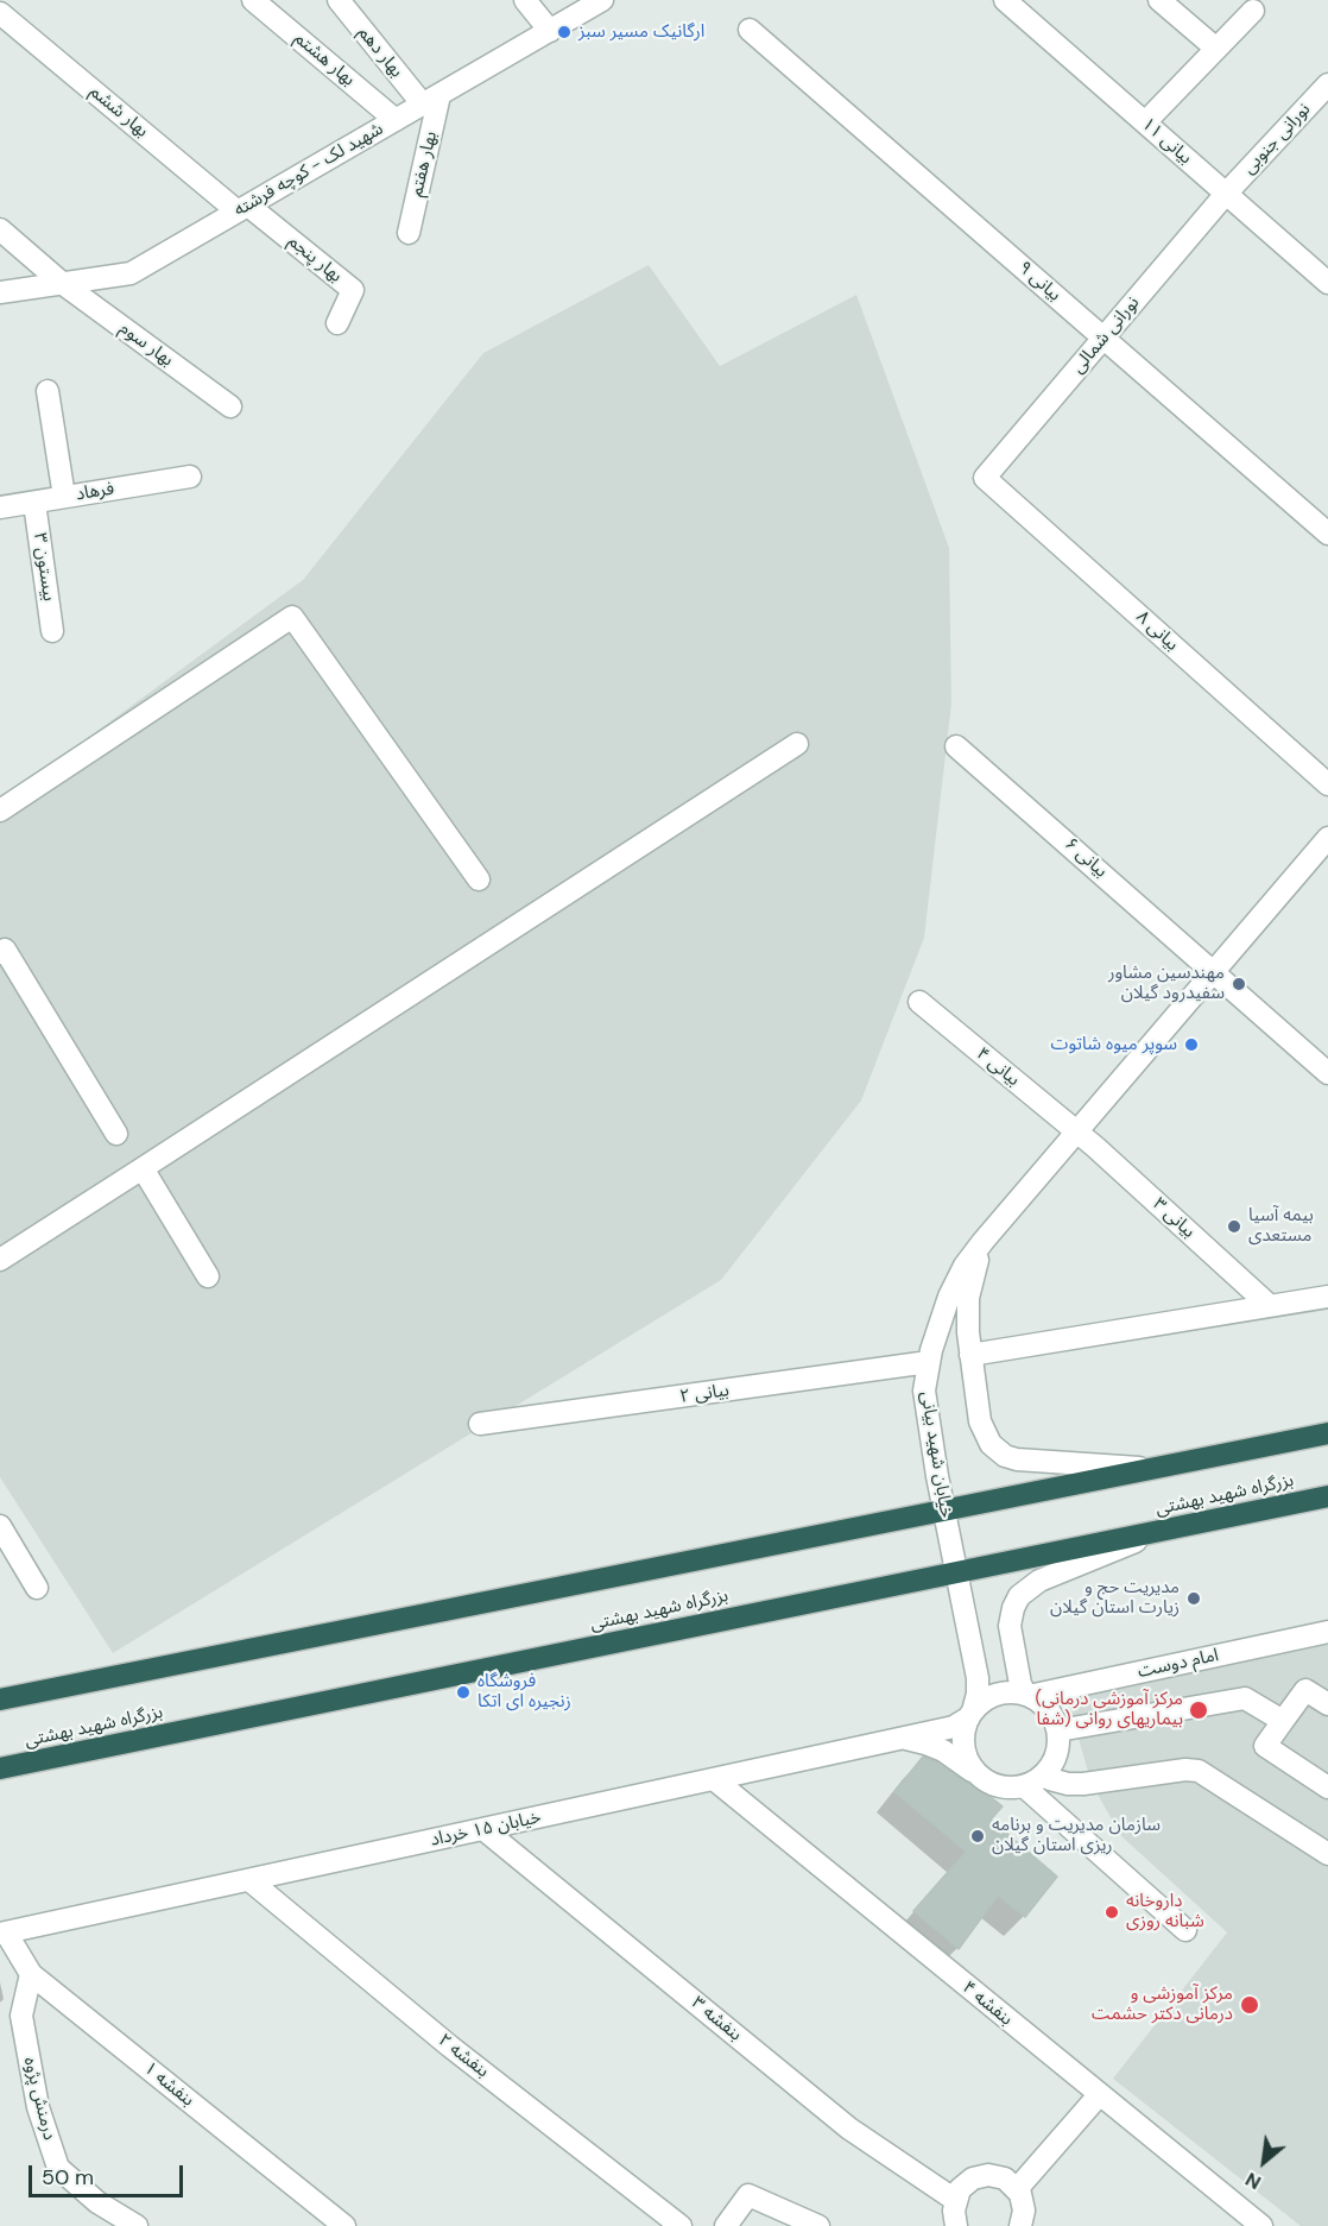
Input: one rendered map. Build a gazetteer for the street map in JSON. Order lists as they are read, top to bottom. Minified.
{"streets":{"highway":["بزرگراه شهید بهشتی"],"street":["بهار دهم","بهار هشتم","بهار ششم","نورانی جنوبی","بیانی ۱۱","بهار هفتم","شهید لک - کوچه فرشته","بهار پنجم","بیانی ۹","نورانی شمالی","بهار سوم","فرهاد","بیستون ۳","بیانی ۸","بیانی ۶","بیانی ۴","بیانی ۳","بیانی ۲","خیابان شهید بیانی","امام دوست","خیابان ۱۵ خرداد","بنفشه ۴","بنفشه ۳","بنفشه ۲","بنفشه ۱","درمنش پژوه"]},"crossings":[["بهار دهم","بهار هفتم"],["بهار دهم","شهید لک - کوچه فرشته"],["بهار هشتم","شهید لک - کوچه فرشته"],["بهار ششم","شهید لک - کوچه فرشته"],["بهار ششم","بهار پنجم"],["نورانی جنوبی","بیانی ۱۱"],["نورانی جنوبی","نورانی شمالی"],["بیانی ۱۱","نورانی شمالی"],["بهار هفتم","شهید لک - کوچه فرشته"],["شهید لک - کوچه فرشته","بهار پنجم"],["شهید لک - کوچه فرشته","بهار سوم"],["بیانی ۹","نورانی شمالی"],["نورانی شمالی","بیانی ۸"],["فرهاد","بیستون ۳"],["بیانی ۶","خیابان شهید بیانی"],["بیانی ۴","بیانی ۳"],["بیانی ۴","خیابان شهید بیانی"],["بیانی ۳","خیابان شهید بیانی"],["بیانی ۲","خیابان شهید بیانی"],["خیابان شهید بیانی","بزرگراه شهید بهشتی"],["خیابان شهید بیانی","امام دوست"],["خیابان شهید بیانی","خیابان ۱۵ خرداد"],["امام دوست","خیابان ۱۵ خرداد"],["خیابان ۱۵ خرداد","بنفشه ۴"],["خیابان ۱۵ خرداد","بنفشه ۳"],["خیابان ۱۵ خرداد","بنفشه ۲"],["خیابان ۱۵ خرداد","بنفشه ۱"],["بنفشه ۱","درمنش پژوه"]],"places":["ارگانیک مسیر سبز","مهندسین مشاور سفیدرود گیلان","سوپر میوه شاتوت","بیمه آسیا مستعدی","مدیریت حج و زیارت استان گیلان","فروشگاه زنجیره ای اتکا","(مرکز آموزشی درمانی بیماریهای روانی (شفا","سازمان مدیریت و برنامه ریزی استان گیلان","داروخانه شبانه روزی","مرکز آموزشی و ‌درمانی دکتر حشمت"],"scale_bar":"50 m","north":"bottom left"}
